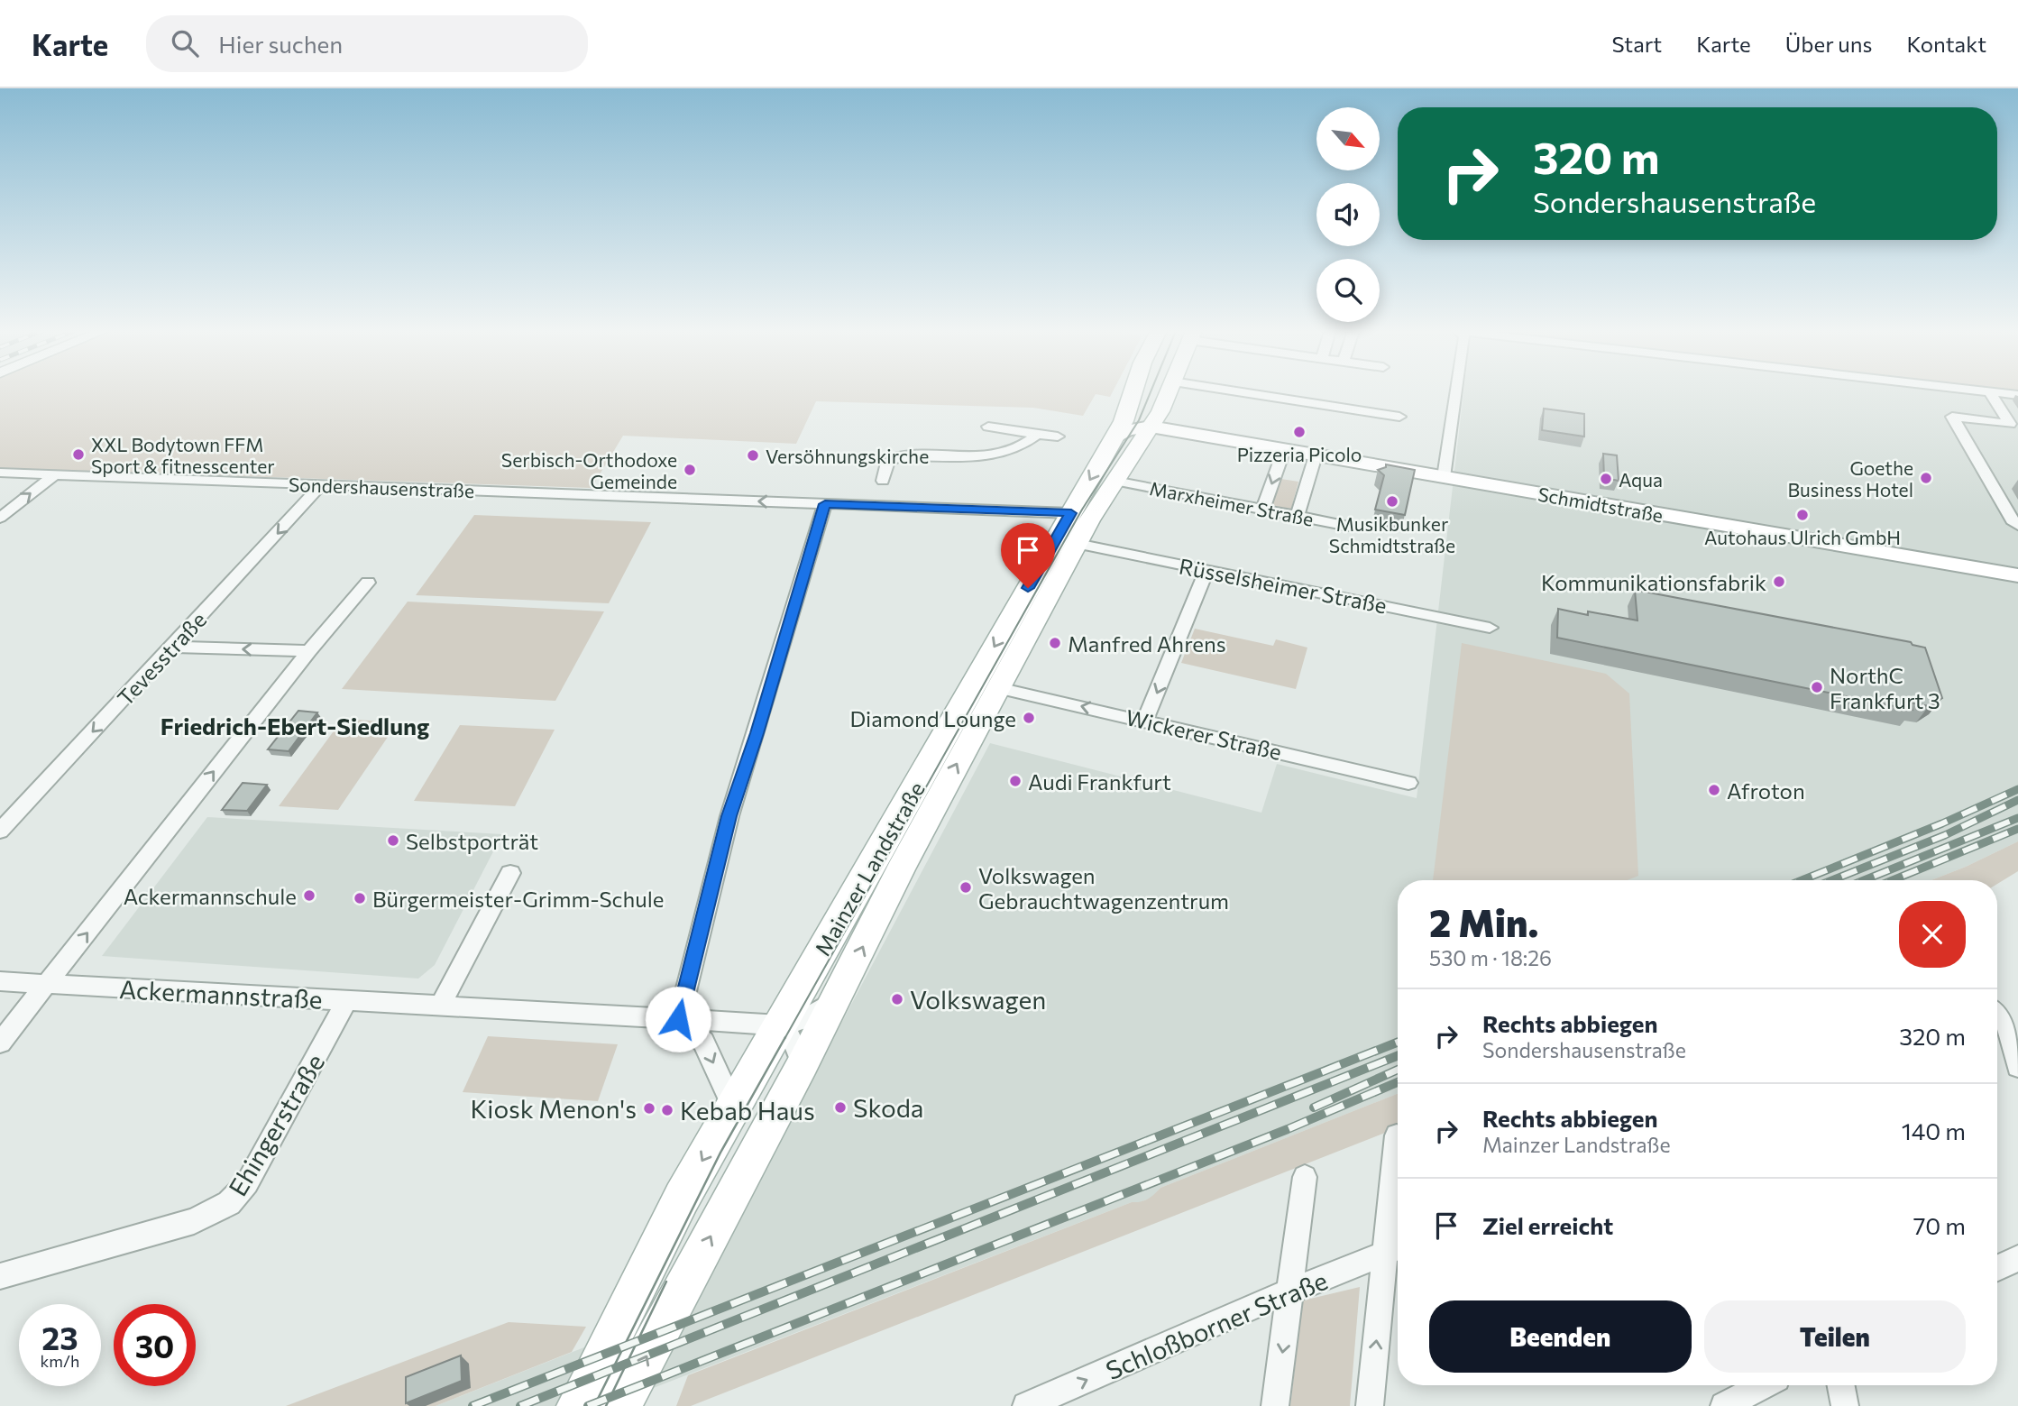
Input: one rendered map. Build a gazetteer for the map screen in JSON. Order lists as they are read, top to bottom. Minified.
{"streets":{"main road":["Schmidtstraße","Mainzer Landstraße"],"street":["Sondershausenstraße","Marxheimer Straße","Rüsselsheimer Straße","Tevesstraße","Wickerer Straße","Ackermannstraße","Ehingerstraße","Schloßborner Straße"]},"crossings":[["Sondershausenstraße","Tevesstraße"],["Sondershausenstraße","Mainzer Landstraße"],["Marxheimer Straße","Mainzer Landstraße"],["Schmidtstraße","Mainzer Landstraße"],["Rüsselsheimer Straße","Mainzer Landstraße"],["Wickerer Straße","Mainzer Landstraße"],["Mainzer Landstraße","Ackermannstraße"],["Ackermannstraße","Ehingerstraße"]],"one_way":["Sondershausenstraße","Wickerer Straße","Schloßborner Straße"],"districts":["Friedrich-Ebert-Siedlung"],"places":["Pizzeria Picolo","XXL Bodytown FFM Sport & fitnesscenter","Versöhnungskirche","Serbisch-Orthodoxe Gemeinde","Goethe Business Hotel","Aqua","Musikbunker Schmidtstraße","Autohaus Ulrich GmbH","Kommunikationsfabrik","Manfred Ahrens","NorthC Frankfurt 3","Diamond Lounge","Audi Frankfurt","Afroton","Selbstporträt","Volkswagen Gebrauchtwagenzentrum","Ackermannschule","Bürgermeister-Grimm-Schule","Volkswagen","Skoda","Kiosk Menon's","Kebab Haus"],"north":"bottom right","page":{"header":"Karte","search":"Hier suchen","nav":["Start","Karte","Über uns","Kontakt"],"turn":["320 m","Sondershausenstraße"],"heading":["2 Min.","530 m · 18:26"],"list":[{"name":"Rechts abbiegen","note":"Sondershausenstraße","value":"320 m"},{"name":"Rechts abbiegen","note":"Mainzer Landstraße","value":"140 m"},{"name":"Ziel erreicht","value":"70 m"}],"buttons":["Beenden","Teilen"],"speed":"23 km/h","limit":"30"}}
